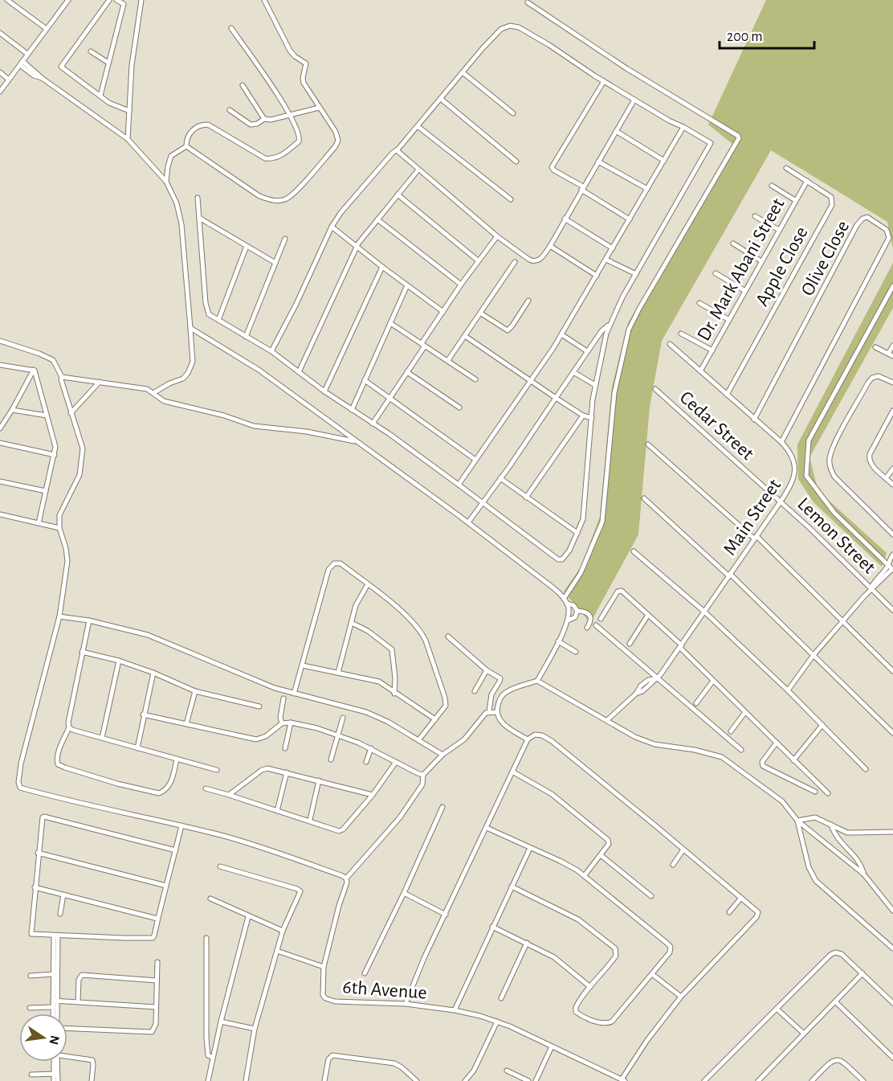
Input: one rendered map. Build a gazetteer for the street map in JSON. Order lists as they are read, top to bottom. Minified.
{"streets":{"street":["Olive Close","Apple Close","Dr. Mark Abani Street","Cedar Street","Main Street","Lemon Street","6th Avenue"]},"crossings":[["Olive Close","Main Street"],["Apple Close","Dr. Mark Abani Street"],["Apple Close","Main Street"],["Dr. Mark Abani Street","Main Street"],["Cedar Street","Main Street"],["Cedar Street","Lemon Street"],["Main Street","Lemon Street"]],"scale_bar":"200 m","north":"right"}
